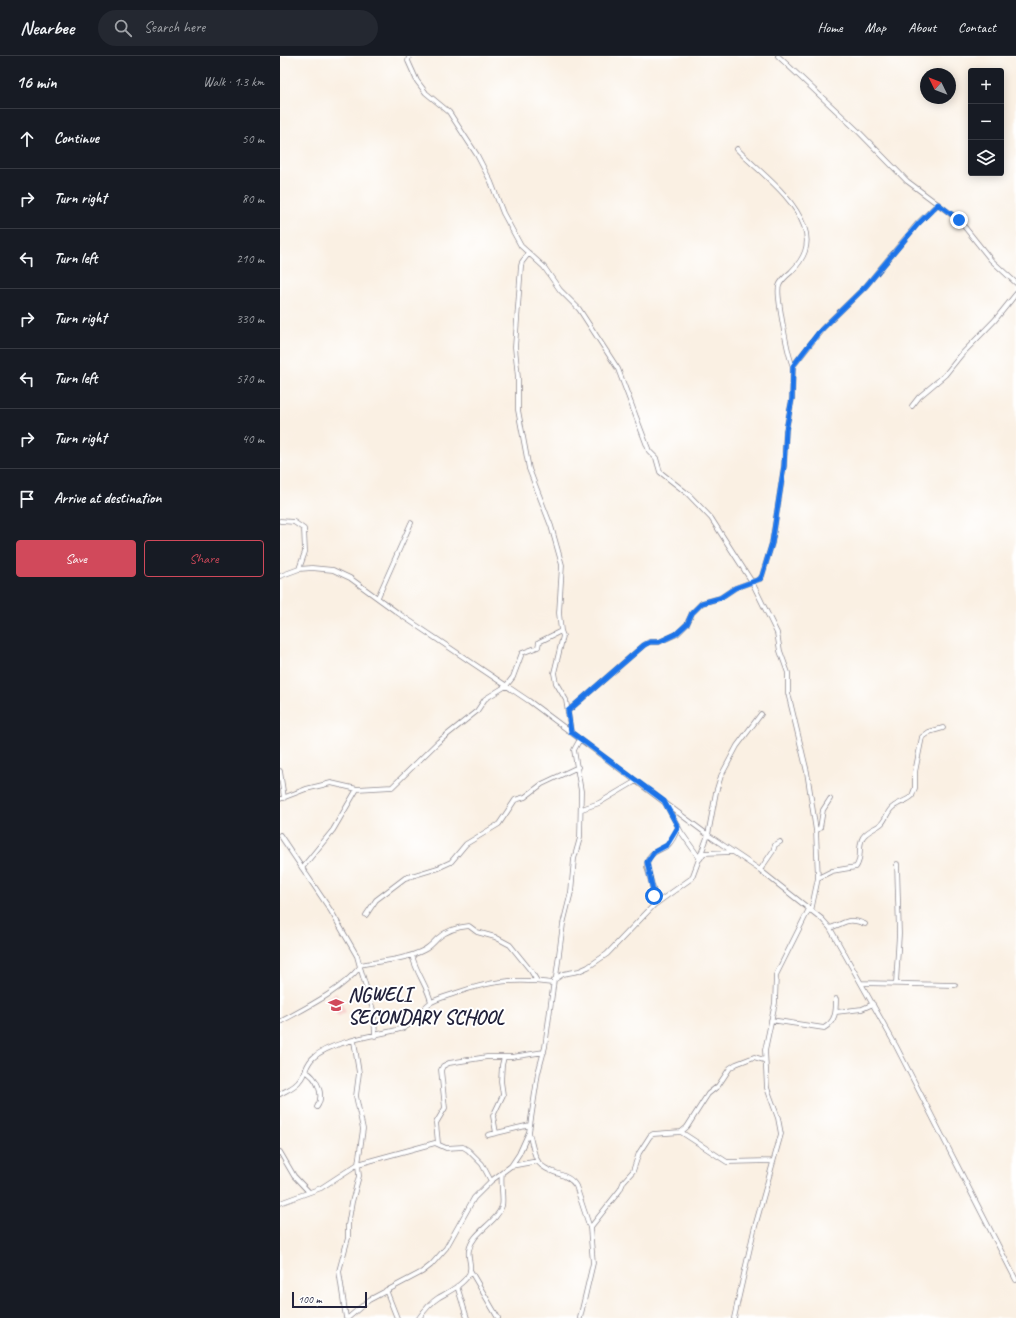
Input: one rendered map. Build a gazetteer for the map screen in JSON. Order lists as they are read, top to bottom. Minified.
{"places":{"school or university":["NGWELI SECONDARY SCHOOL"]},"scale_bar":"100 m","north":"top left","page":{"header":"Nearbee","search":"Search here","nav":["Home","Map","About","Contact"],"heading":["16 min","Walk · 1.3 km"],"map_buttons":["+","−"],"list":[["Continue","50 m"],["Turn right","80 m"],["Turn left","210 m"],["Turn right","330 m"],["Turn left","570 m"],["Turn right","40 m"],"Arrive at destination"],"buttons":["Save","Share"],"scale":"100 m"}}
